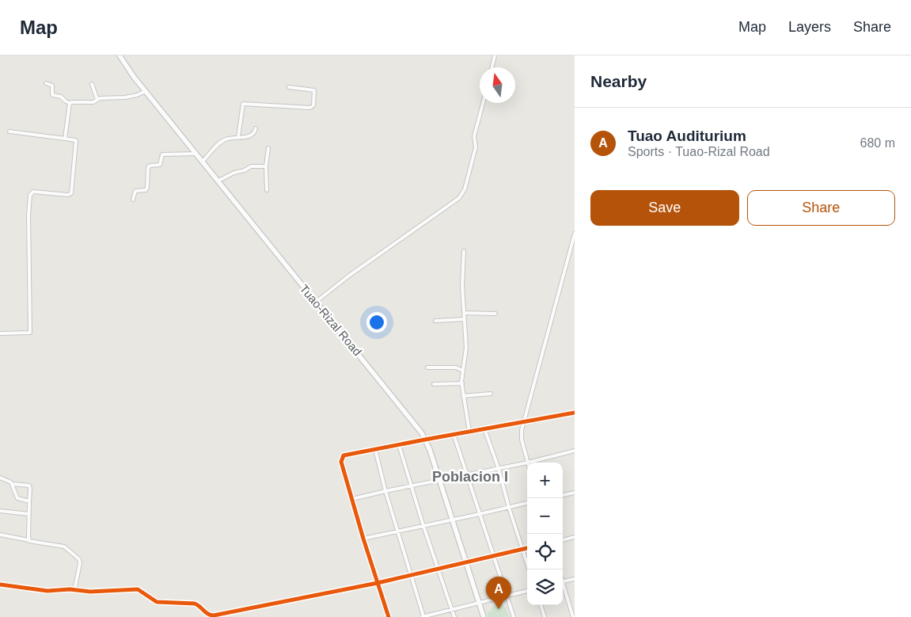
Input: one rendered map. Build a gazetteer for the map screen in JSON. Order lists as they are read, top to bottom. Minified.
{"streets":{"main road":["Tuao-Rizal Road"]},"districts":["Poblacion I"],"north":"top","page":{"header":"Map","nav":["Map","Layers","Share"],"heading":"Nearby","list":[{"mark":"A","name":"Tuao Auditurium","note":"Sports · Tuao-Rizal Road","value":"680 m"}],"buttons":["Save","Share"],"map_buttons":["+","−"],"pins":"A"}}
